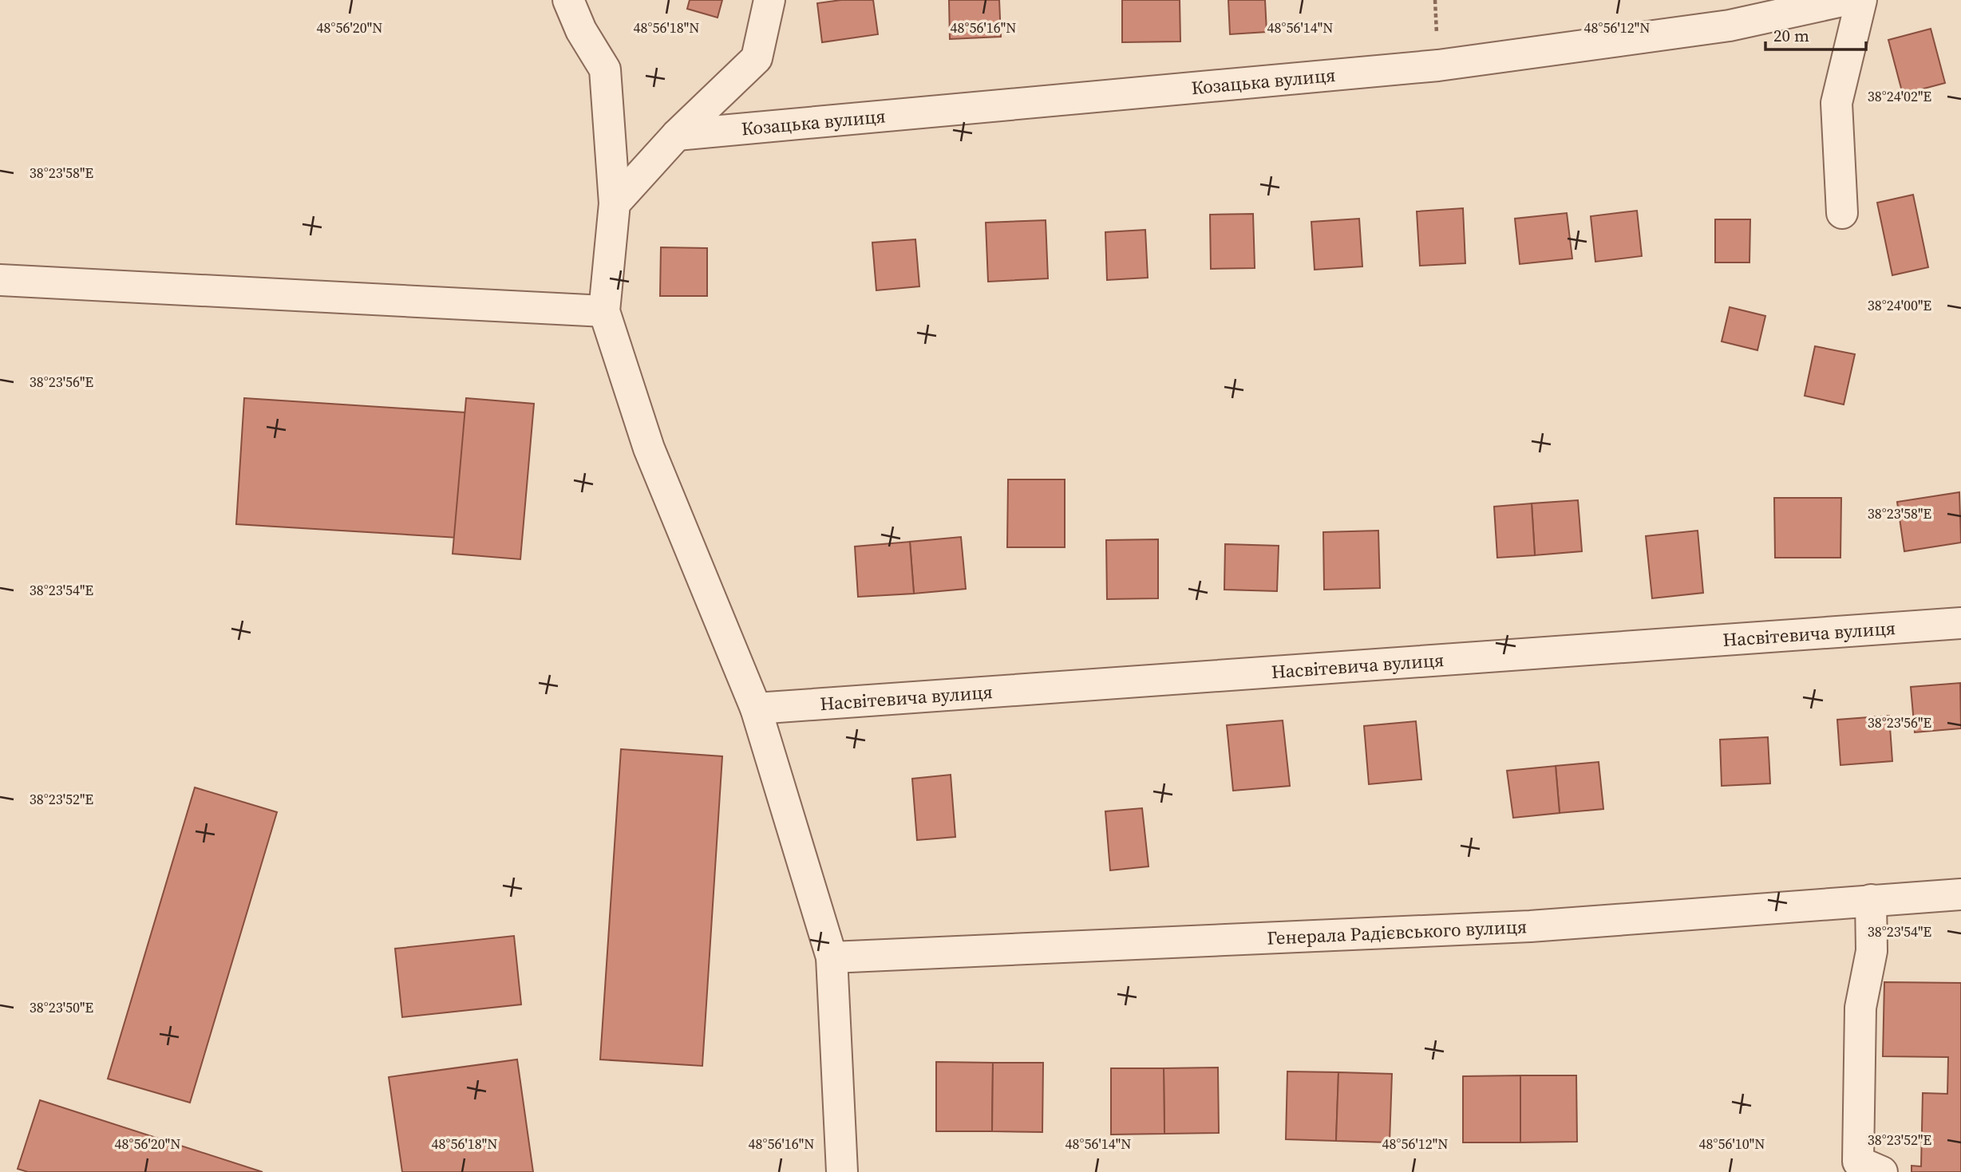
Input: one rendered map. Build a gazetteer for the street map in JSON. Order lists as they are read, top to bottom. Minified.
{"streets":{"street":["Козацька вулиця","Насвітевича вулиця","Генерала Радієвського вулиця"]},"scale_bar":"20 m","coordinates":["48°56'20\"N","48°56'18\"N","48°56'16\"N","48°56'14\"N","48°56'12\"N","38°24'02\"E","38°23'58\"E","38°24'00\"E","38°23'56\"E","38°23'54\"E","38°23'52\"E","38°23'50\"E","48°56'10\"N"]}
